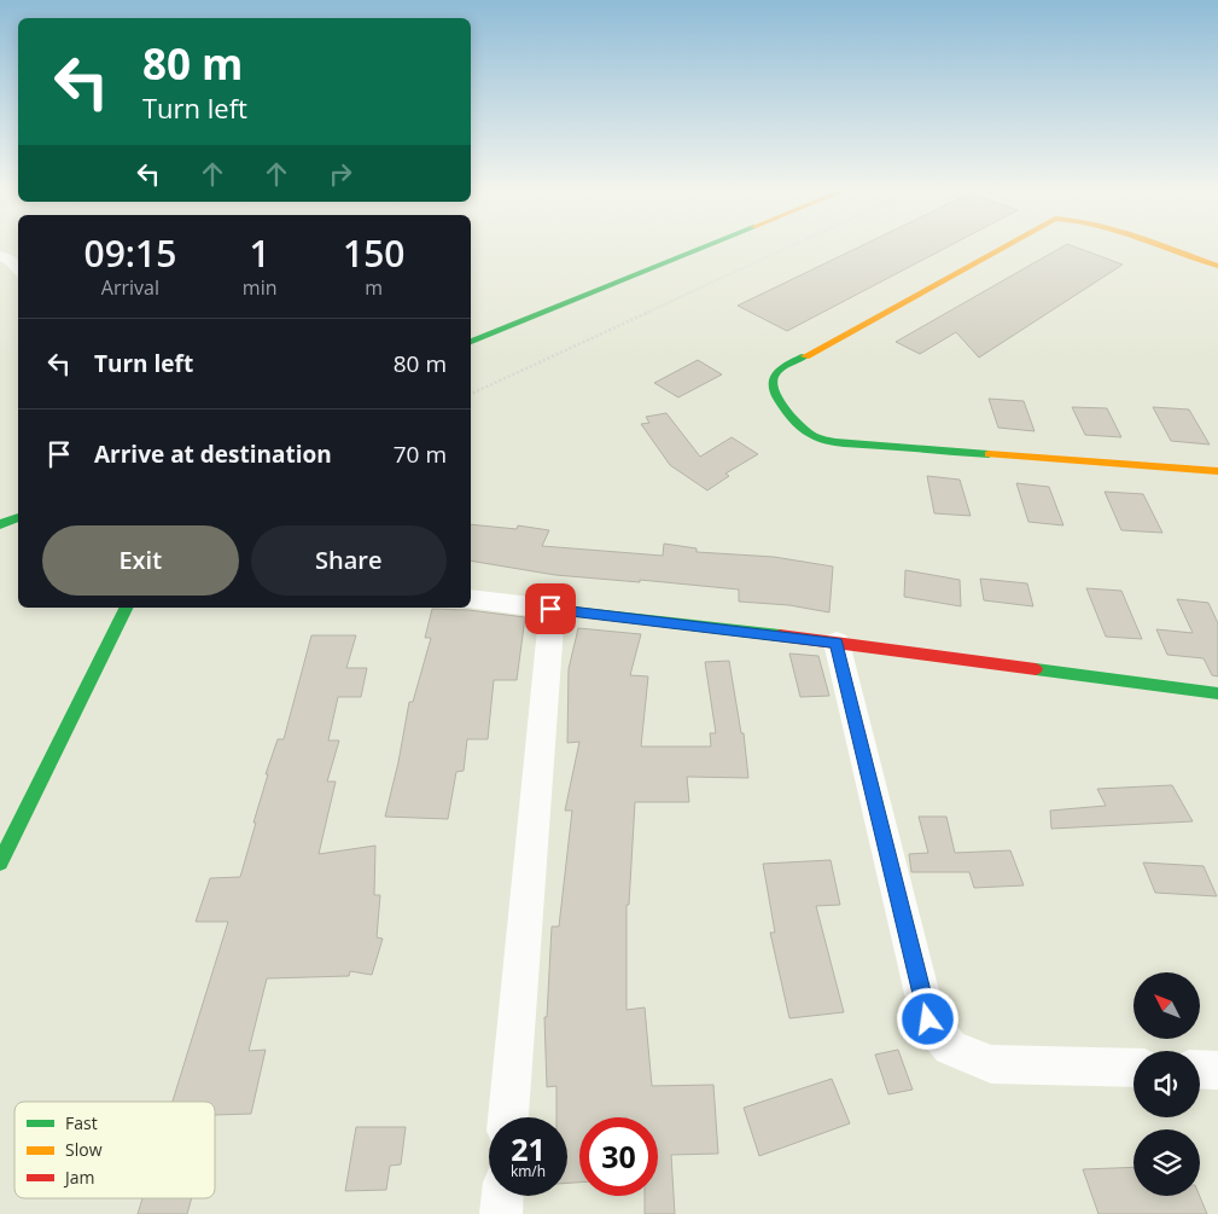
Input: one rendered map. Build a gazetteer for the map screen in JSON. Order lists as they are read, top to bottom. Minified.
{"legend":["Fast","Slow","Jam"],"north":"top left","page":{"turn":["80 m","Turn left"],"eta":["09:15","Arrival","1","min","150","m"],"list":[{"name":"Turn left","value":"80 m"},{"name":"Arrive at destination","value":"70 m"}],"buttons":["Exit","Share"],"speed":"21 km/h","limit":"30"}}
